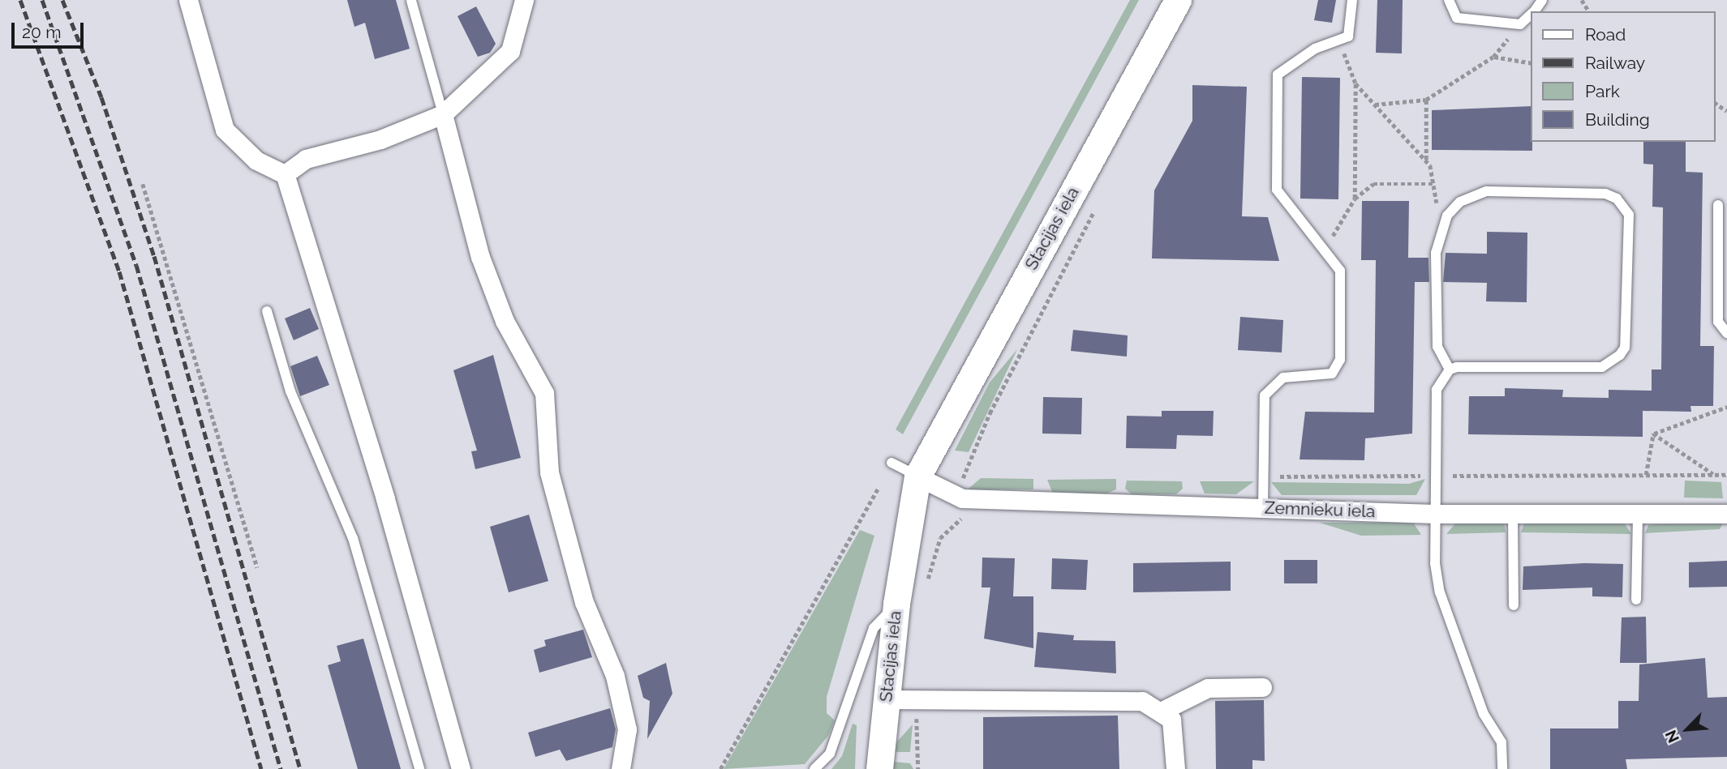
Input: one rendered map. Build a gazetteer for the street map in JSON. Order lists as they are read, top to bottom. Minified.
{"streets":{"main road":["Stacijas iela"],"street":["Zemnieku iela"]},"crossings":[["Stacijas iela","Zemnieku iela"]],"legend":["Road","Railway","Park","Building"],"scale_bar":"20 m","north":"bottom left"}
